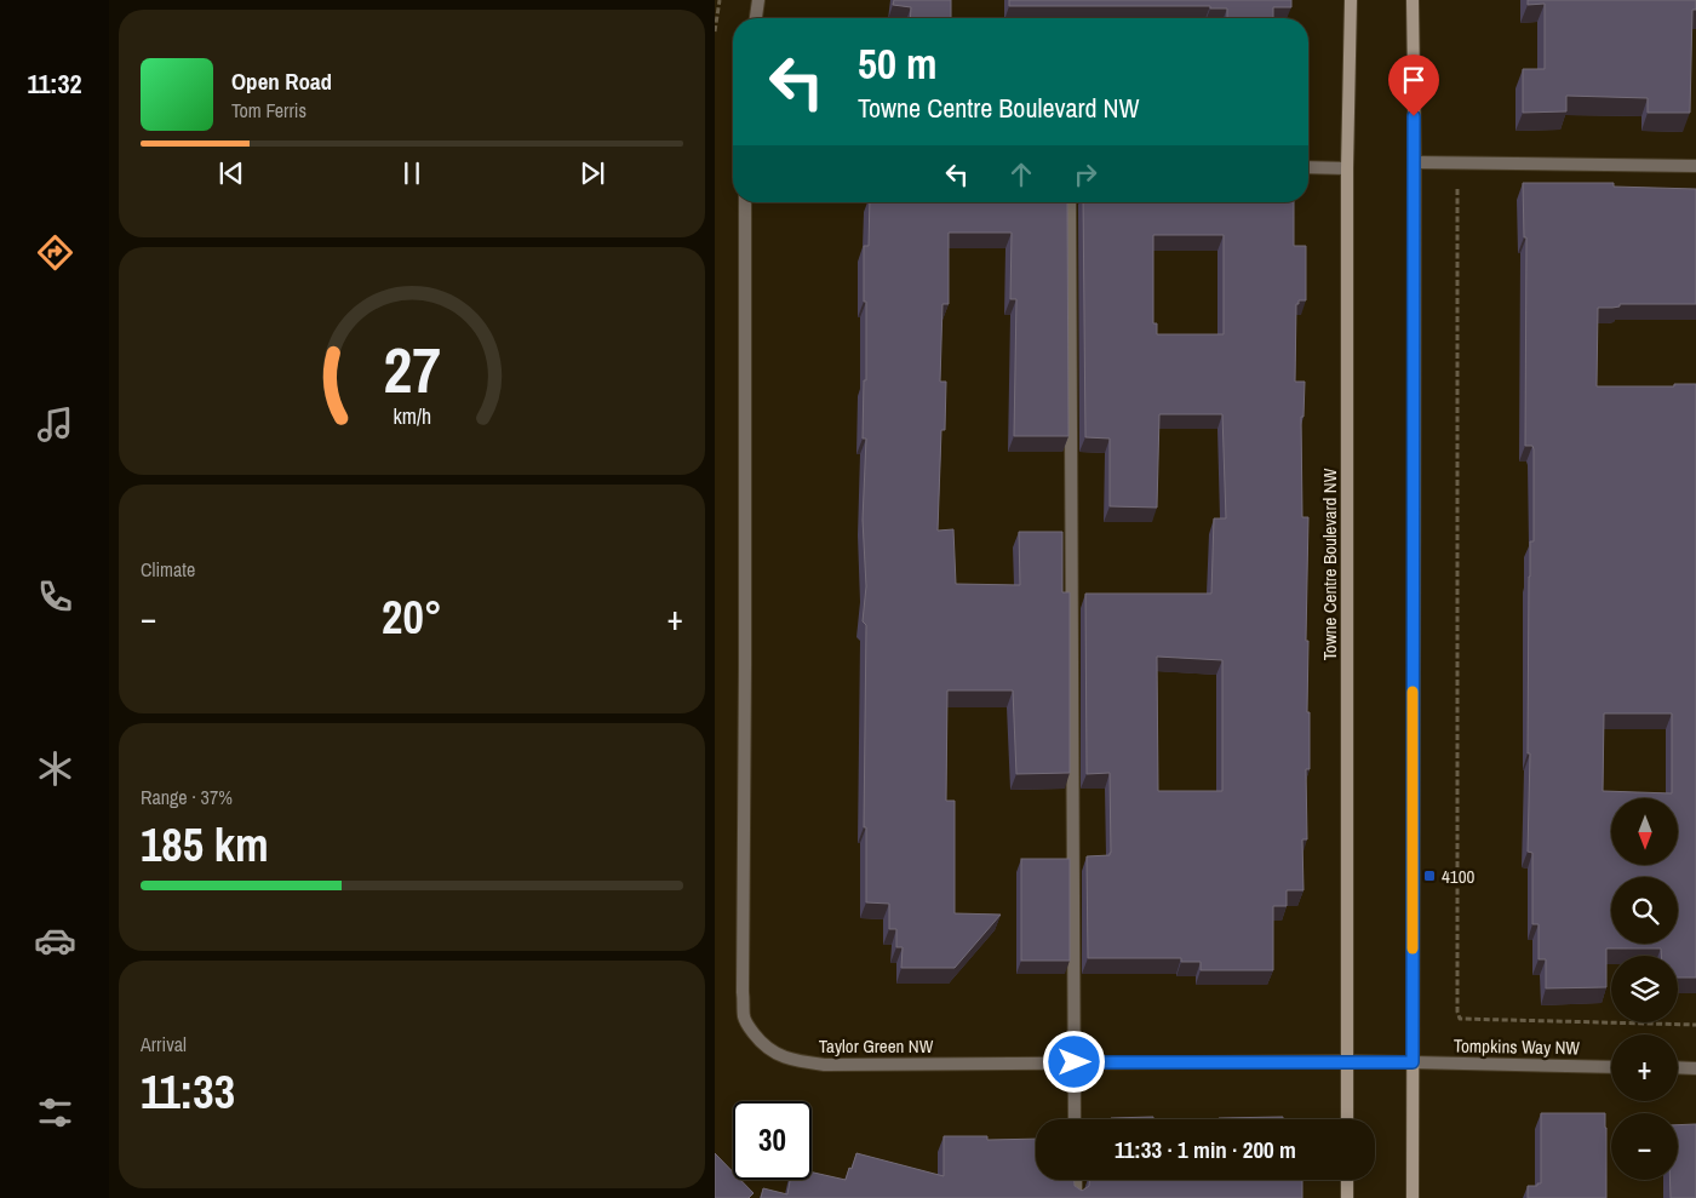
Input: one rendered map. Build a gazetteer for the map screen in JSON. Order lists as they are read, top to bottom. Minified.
{"streets":{"street":["Towne Centre Boulevard NW","Taylor Green NW","Tompkins Way NW"]},"crossings":[["Towne Centre Boulevard NW","Taylor Green NW"],["Taylor Green NW","Tompkins Way NW"]],"places":{"transit":["4100"]},"north":"bottom","page":{"tabs":"11:32","turn":["50 m","Towne Centre Boulevard NW"],"song":["Open Road","Tom Ferris"],"tile":["Climate",["Range · 37%","185 km"],["Arrival","11:33"]],"heat":["−","20°","+"],"map_buttons":["+","−"],"limit":"30","trip":"11:33 · 1 min · 200 m","gauge":["27","km/h"]}}
